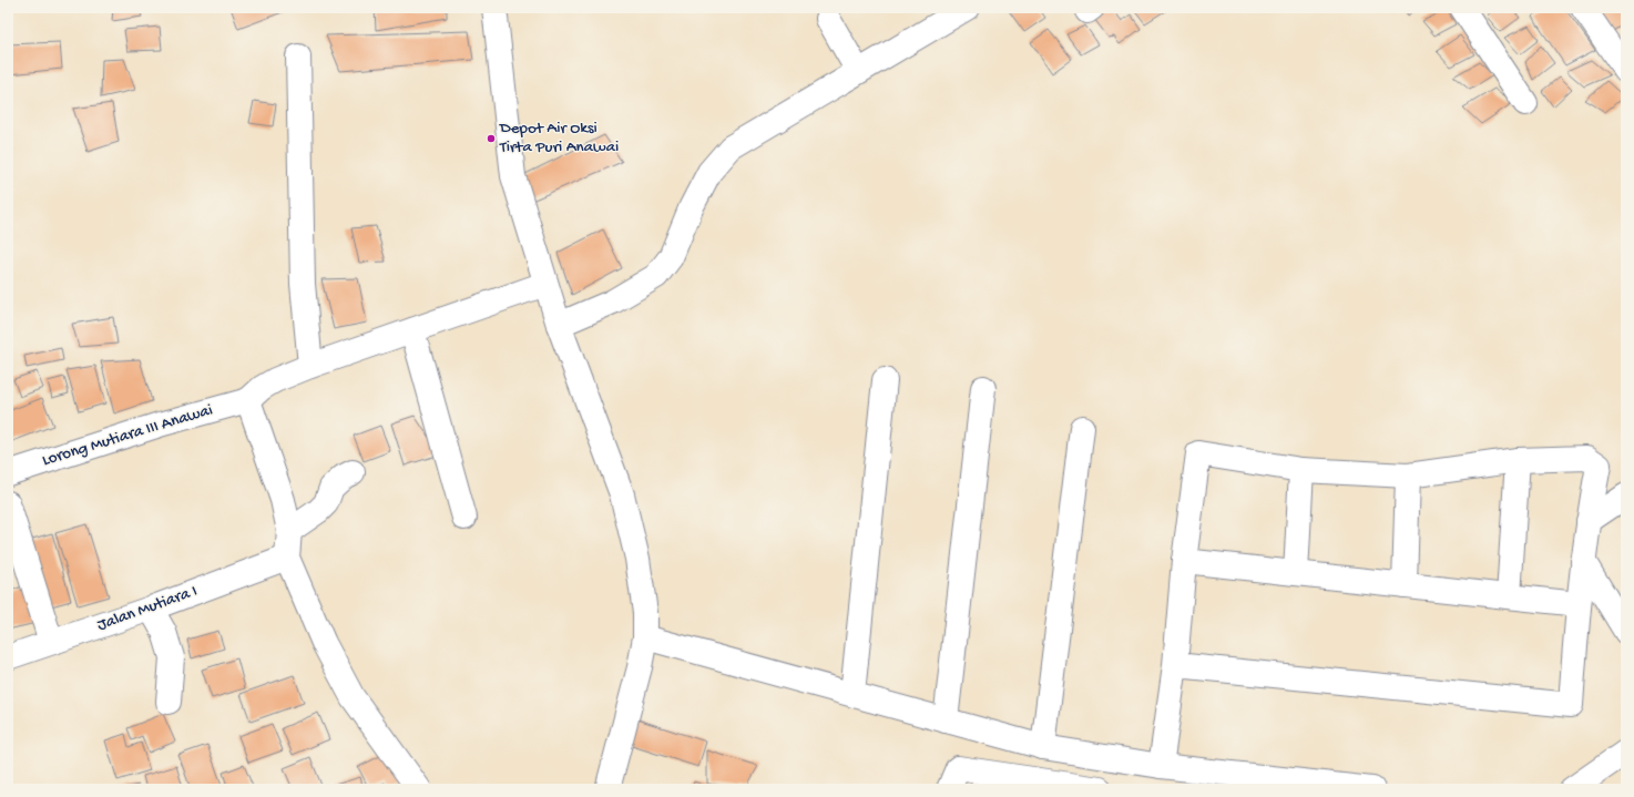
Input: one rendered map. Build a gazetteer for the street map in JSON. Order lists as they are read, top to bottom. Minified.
{"streets":{"street":["Lorong Mutiara III Anawai","Jalan Mutiara I"]},"places":["Depot Air Oksi Tirta Puri Anawai"]}
